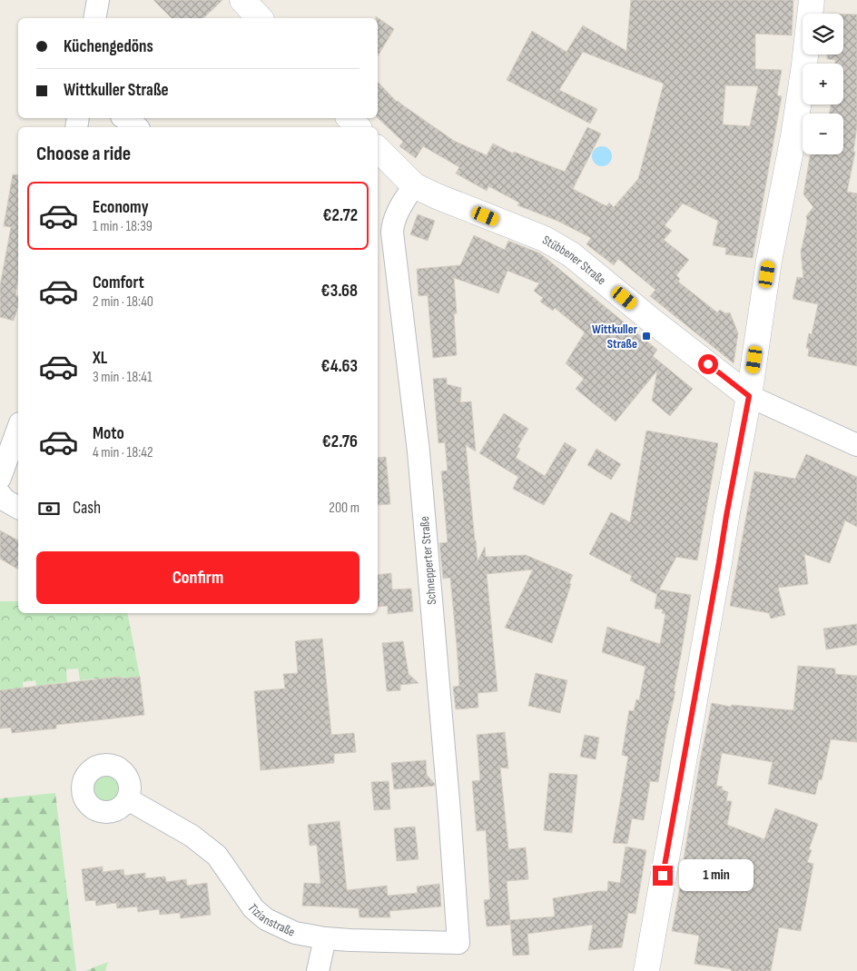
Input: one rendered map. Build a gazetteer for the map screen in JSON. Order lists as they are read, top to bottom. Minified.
{"streets":{"main road":["Stübbener Straße"],"street":["Schnepperter Straße","Tizianstraße"]},"crossings":[["Stübbener Straße","Schnepperter Straße"],["Schnepperter Straße","Tizianstraße"]],"places":{"transit":["Wittkuller Straße"]},"page":{"map_buttons":["+","−"],"banner":["Küchengedöns","Wittkuller Straße"],"heading":"Choose a ride","list":[{"name":"Economy","note":"1 min · 18:39","value":"€2.72"},{"name":"Comfort","note":"2 min · 18:40","value":"€3.68"},{"name":"XL","note":"3 min · 18:41","value":"€4.63"},{"name":"Moto","note":"4 min · 18:42","value":"€2.76"}],"pay":["Cash","200 m"],"buttons":"Confirm","bubble":"1 min"}}
